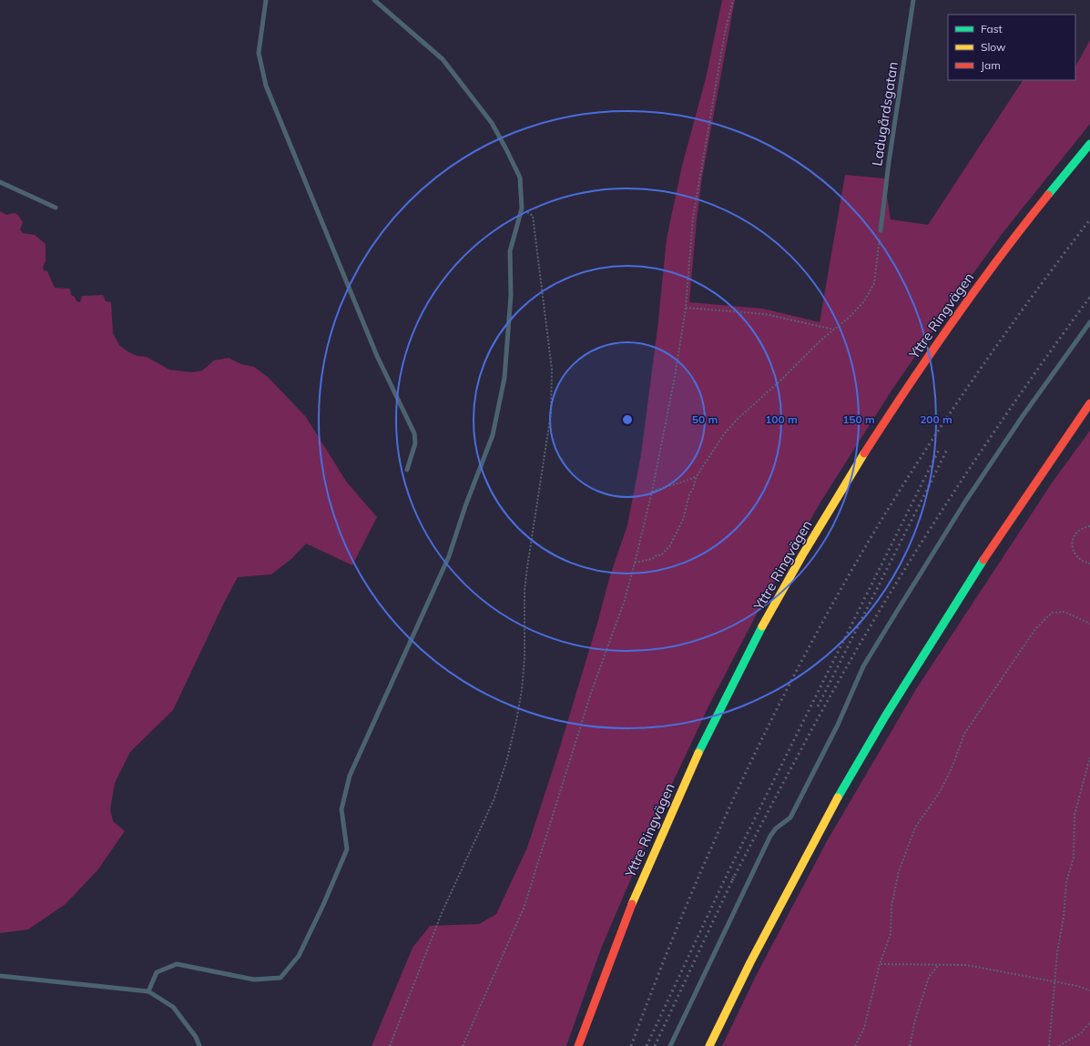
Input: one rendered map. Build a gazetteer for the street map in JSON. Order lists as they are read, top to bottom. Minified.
{"streets":{"highway":["Yttre Ringvägen"],"lane":["Ladugårdsgatan"]},"legend":["Fast","Slow","Jam"],"rings":["50 m","100 m","150 m","200 m"]}
